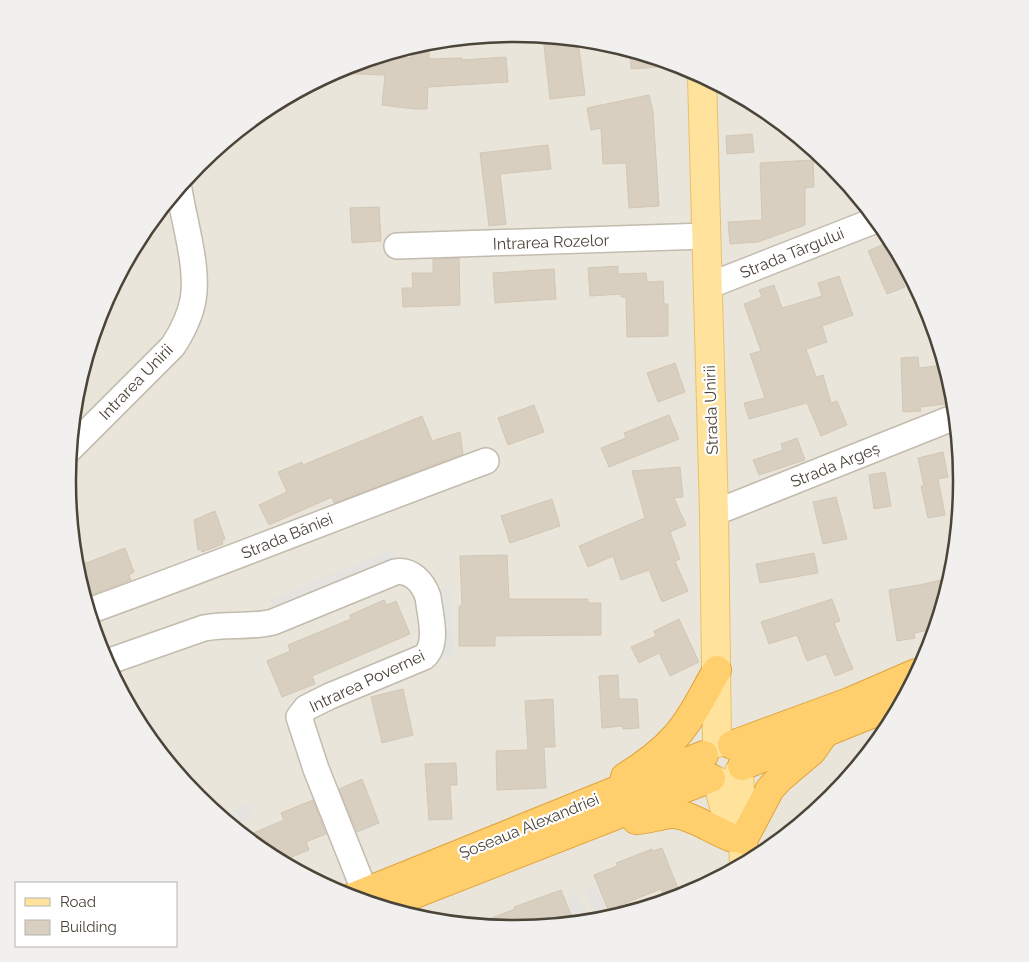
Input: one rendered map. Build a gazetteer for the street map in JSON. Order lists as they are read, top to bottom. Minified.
{"streets":{"highway":["Șoseaua Alexandriei"],"main road":["Strada Unirii"],"street":["Intrarea Rozelor","Strada Târgului","Intrarea Unirii","Strada Argeș","Strada Băniei","Intrarea Povernei"]},"crossings":[["Intrarea Rozelor","Strada Unirii"],["Strada Târgului","Strada Unirii"],["Strada Unirii","Strada Argeș"],["Strada Unirii","Șoseaua Alexandriei"]],"legend":["Road","Building"]}
